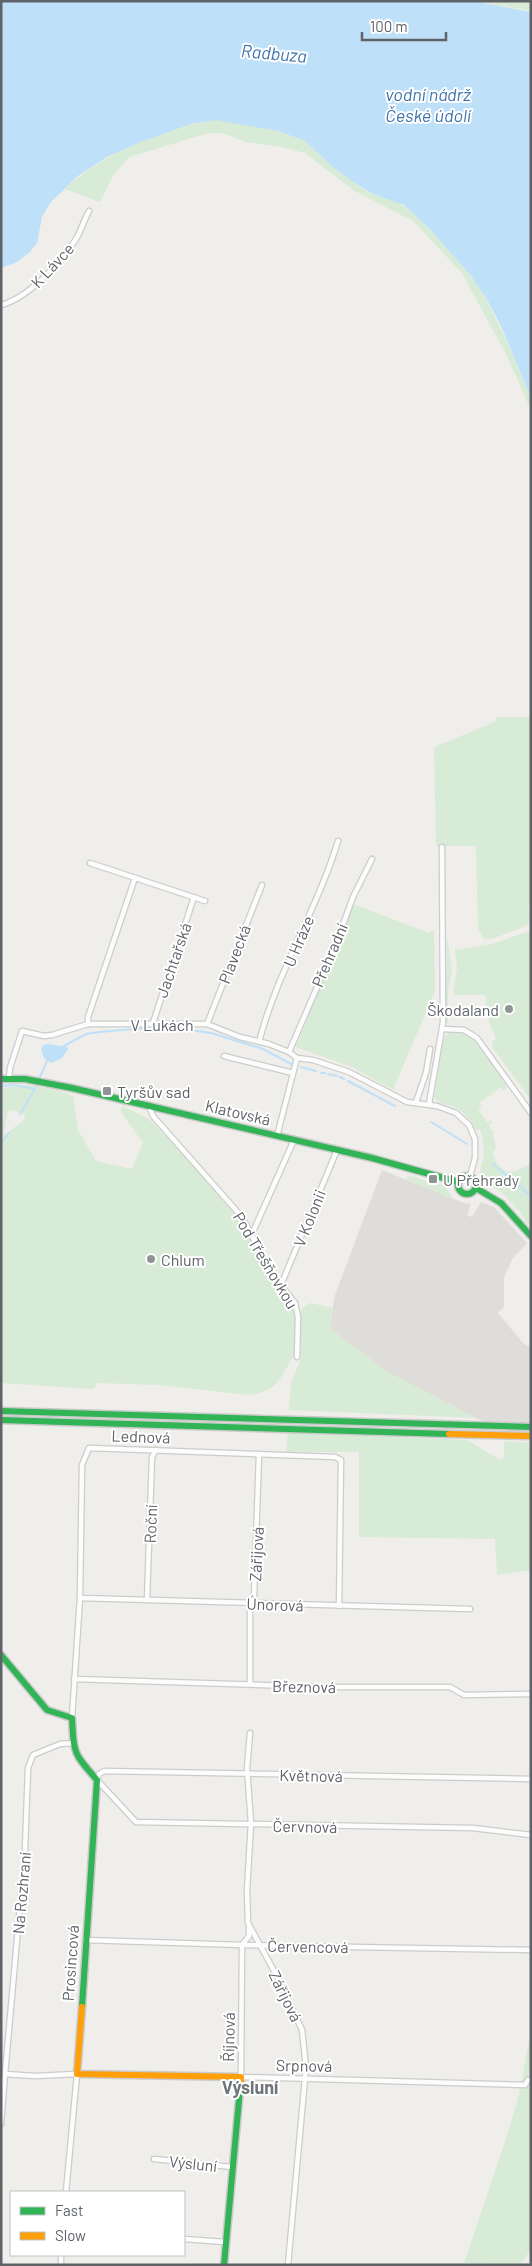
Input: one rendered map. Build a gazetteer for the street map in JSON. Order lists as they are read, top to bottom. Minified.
{"streets":{"main road":["Klatovská","Lednová","Prosincová","Říjnová","Srpnová"],"street":["K Lávce","U Hráze","Plavecká","Přehradní","Jachtařská","V Lukách","V Kolonii","Pod Třešňovkou","Roční","Zářijová","Únorová","Březnová","Květnová","Červnová","Na Rozhraní","Červencová","Výsluní"]},"crossings":[["U Hráze","V Lukách"],["Plavecká","V Lukách"],["Přehradní","V Lukách"],["Jachtařská","V Lukách"],["V Lukách","Klatovská"],["Klatovská","V Kolonii"],["Klatovská","Pod Třešňovkou"],["V Kolonii","Pod Třešňovkou"],["Lednová","Roční"],["Lednová","Zářijová"],["Lednová","Únorová"],["Lednová","Březnová"],["Lednová","Na Rozhraní"],["Roční","Únorová"],["Zářijová","Únorová"],["Zářijová","Březnová"],["Zářijová","Květnová"],["Zářijová","Červnová"],["Zářijová","Červencová"],["Zářijová","Říjnová"],["Zářijová","Srpnová"],["Květnová","Červnová"],["Květnová","Prosincová"],["Červnová","Prosincová"],["Červencová","Prosincová"],["Červencová","Říjnová"],["Prosincová","Srpnová"],["Říjnová","Srpnová"],["Říjnová","Výsluní"]],"districts":["Výsluní"],"water":["Radbuza","vodní nádrž České údolí"],"places":{"other":["Škodaland","Chlum"],"transit":["Tyršův sad","U Přehrady"]},"legend":["Fast","Slow"],"scale_bar":"100 m"}
